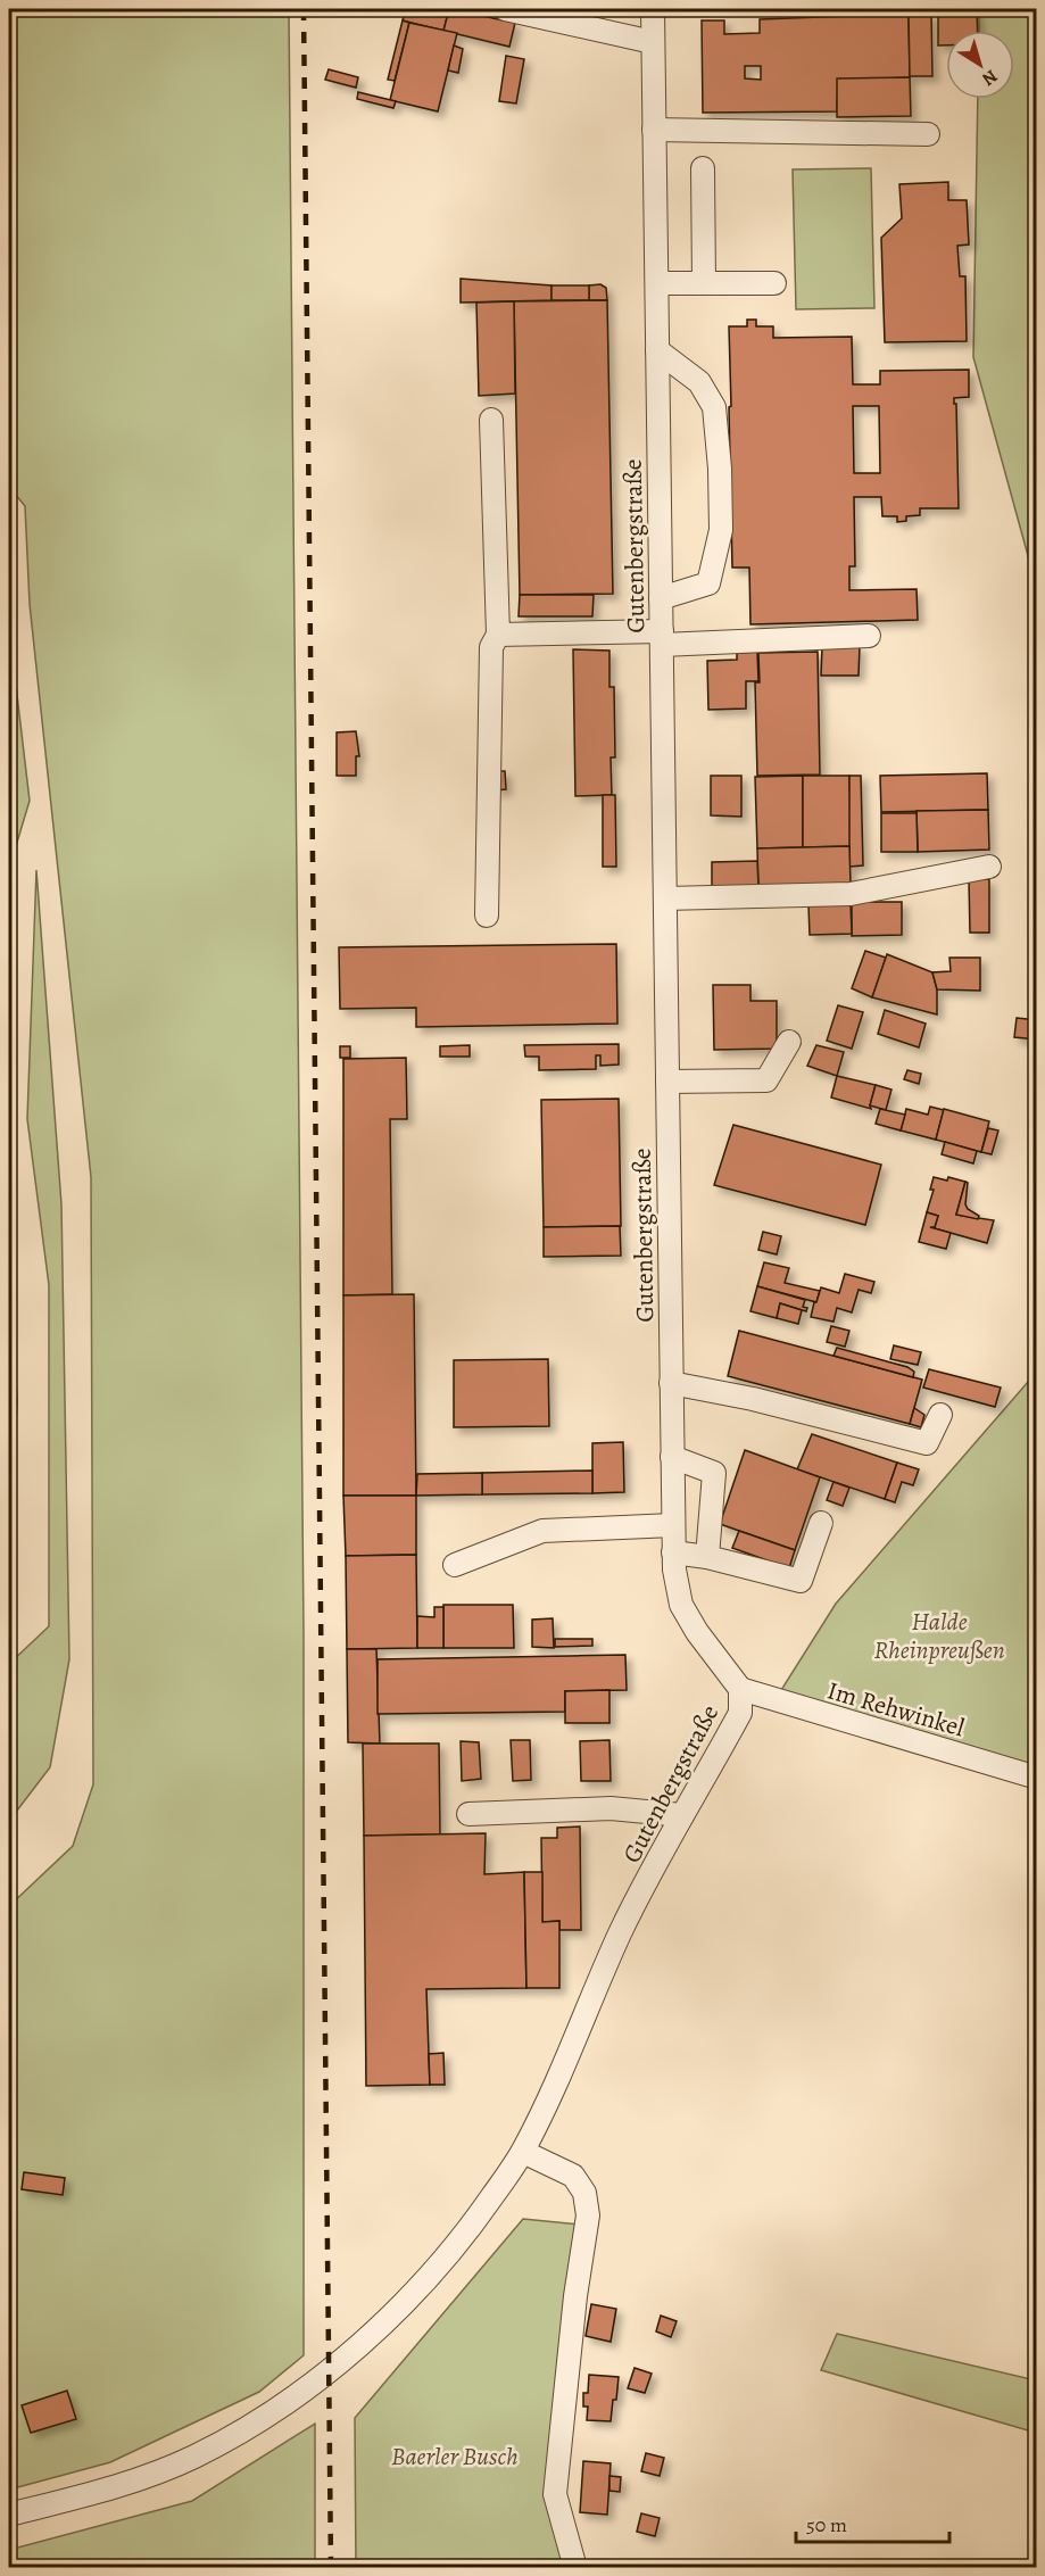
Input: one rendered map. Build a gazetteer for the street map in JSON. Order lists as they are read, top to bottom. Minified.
{"streets":{"street":["Gutenbergstraße","Im Rehwinkel"]},"crossings":[["Gutenbergstraße","Im Rehwinkel"]],"parks":["Halde Rheinpreußen","Baerler Busch"],"scale_bar":"50 m","north":"bottom right"}
